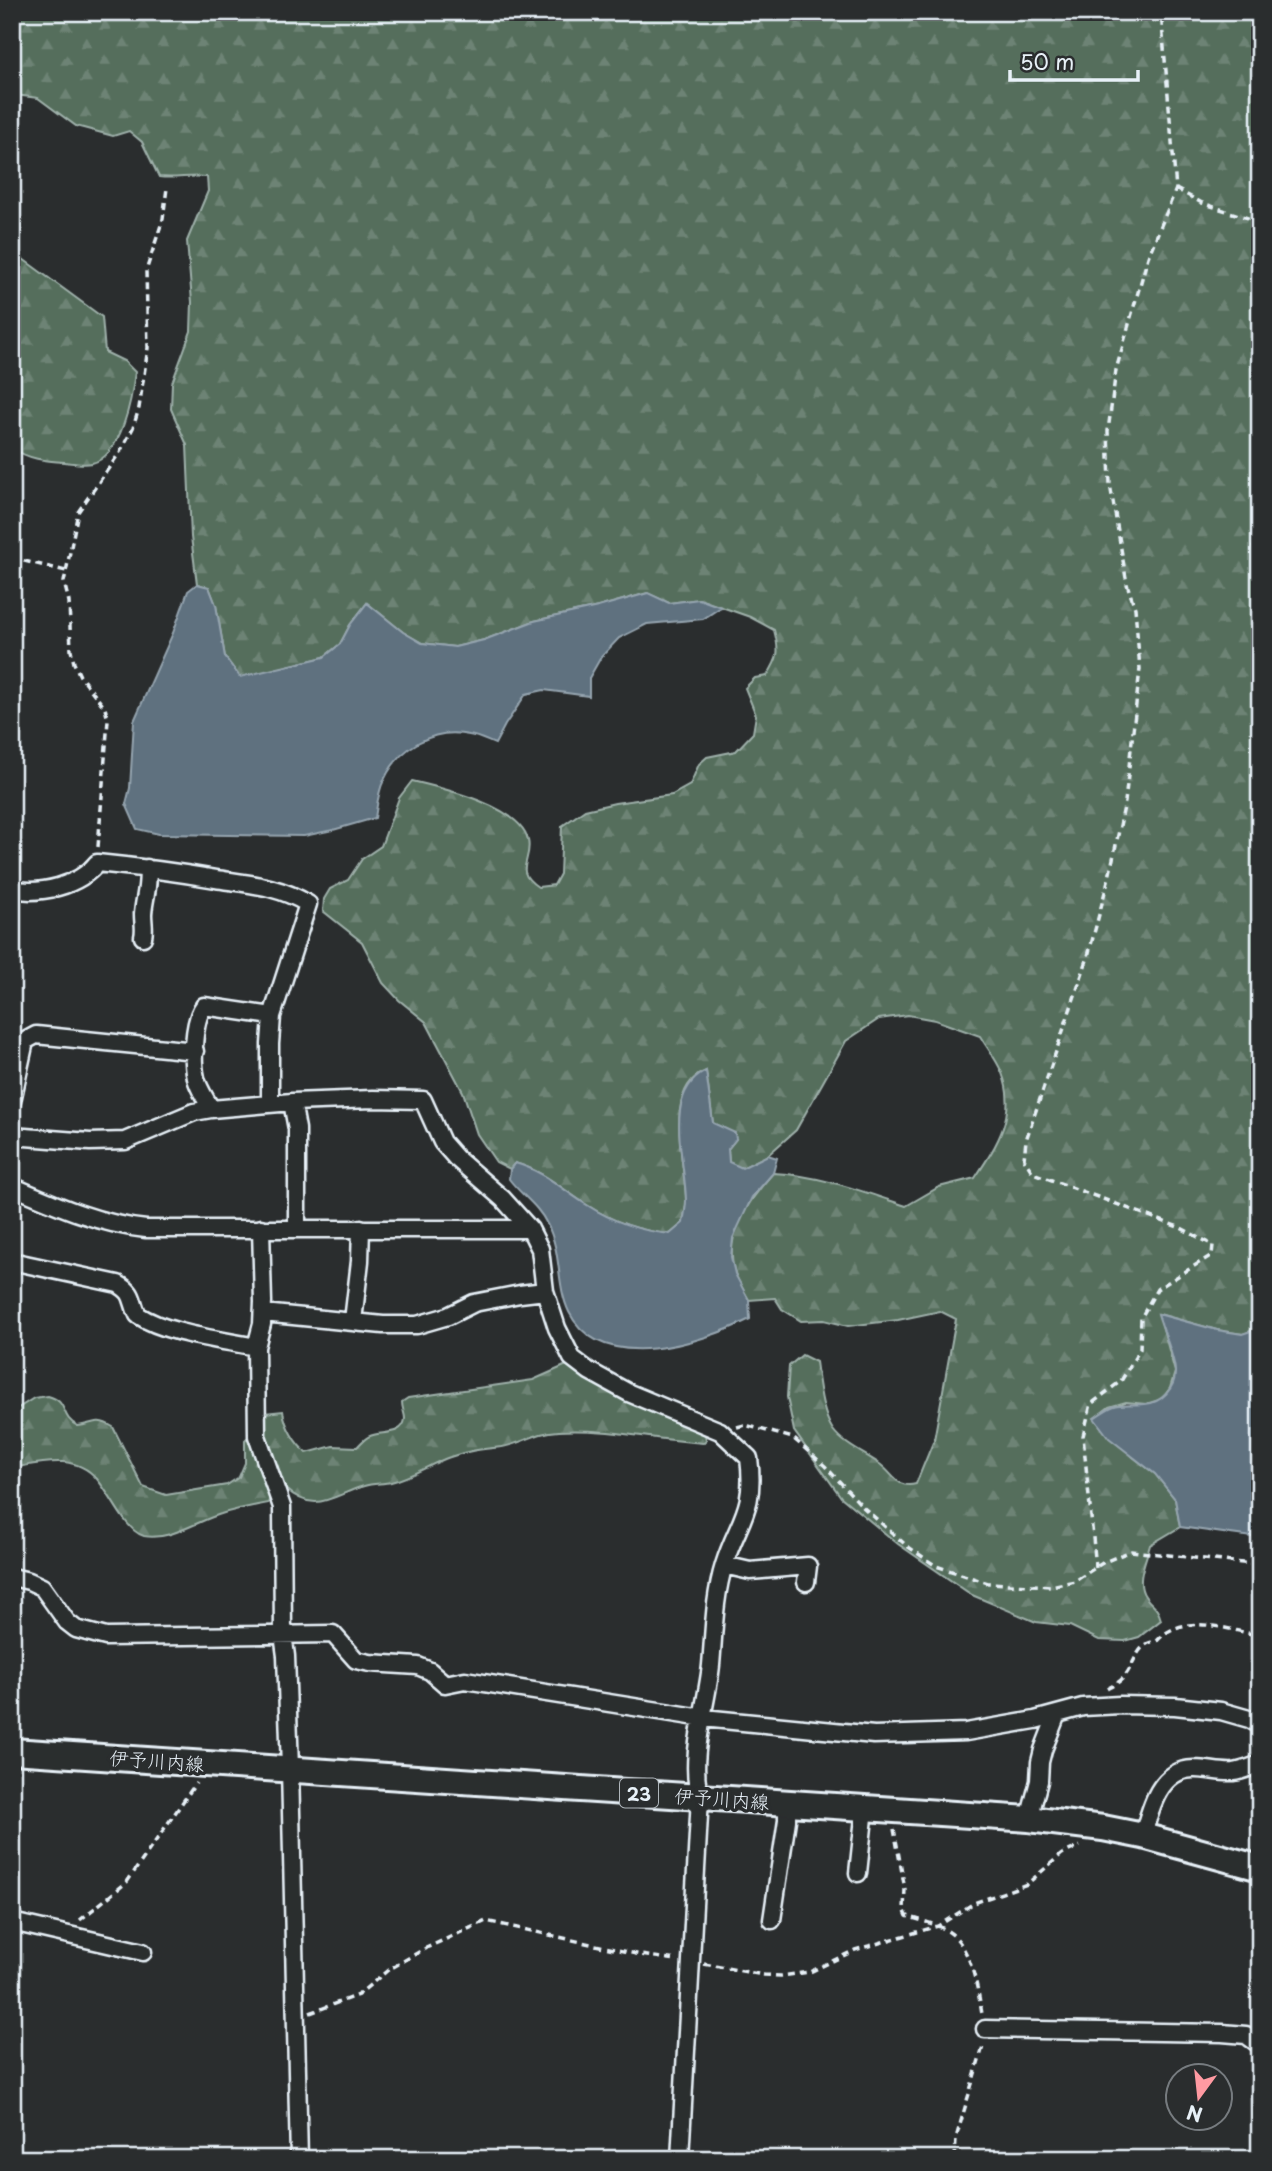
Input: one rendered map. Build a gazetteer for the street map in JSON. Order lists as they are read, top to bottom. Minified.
{"streets":{"main road":["伊予川内線","23"]},"scale_bar":"50 m","north":"bottom"}
